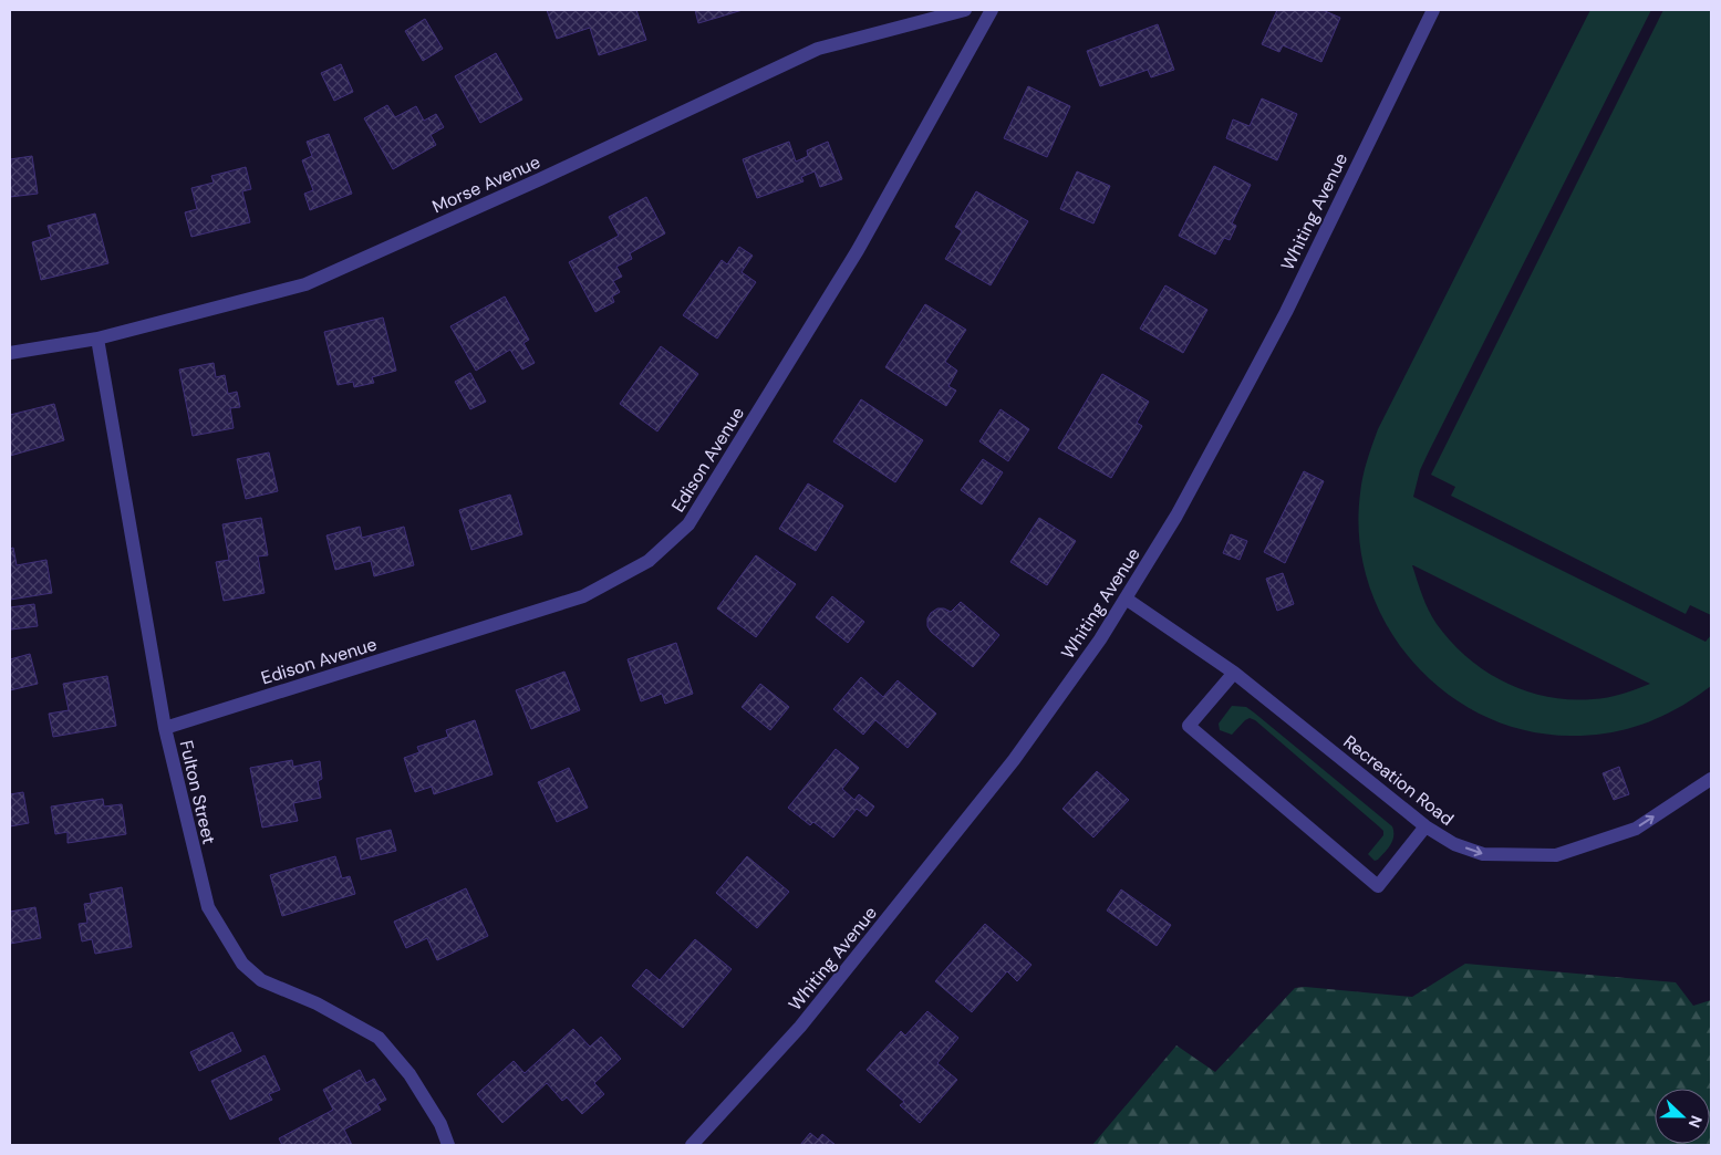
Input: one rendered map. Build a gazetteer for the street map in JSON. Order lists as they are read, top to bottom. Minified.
{"streets":{"street":["Morse Avenue","Whiting Avenue","Edison Avenue","Recreation Road","Fulton Street"]},"crossings":[["Morse Avenue","Fulton Street"],["Whiting Avenue","Recreation Road"],["Edison Avenue","Fulton Street"]],"one_way":["Recreation Road"],"north":"right"}
